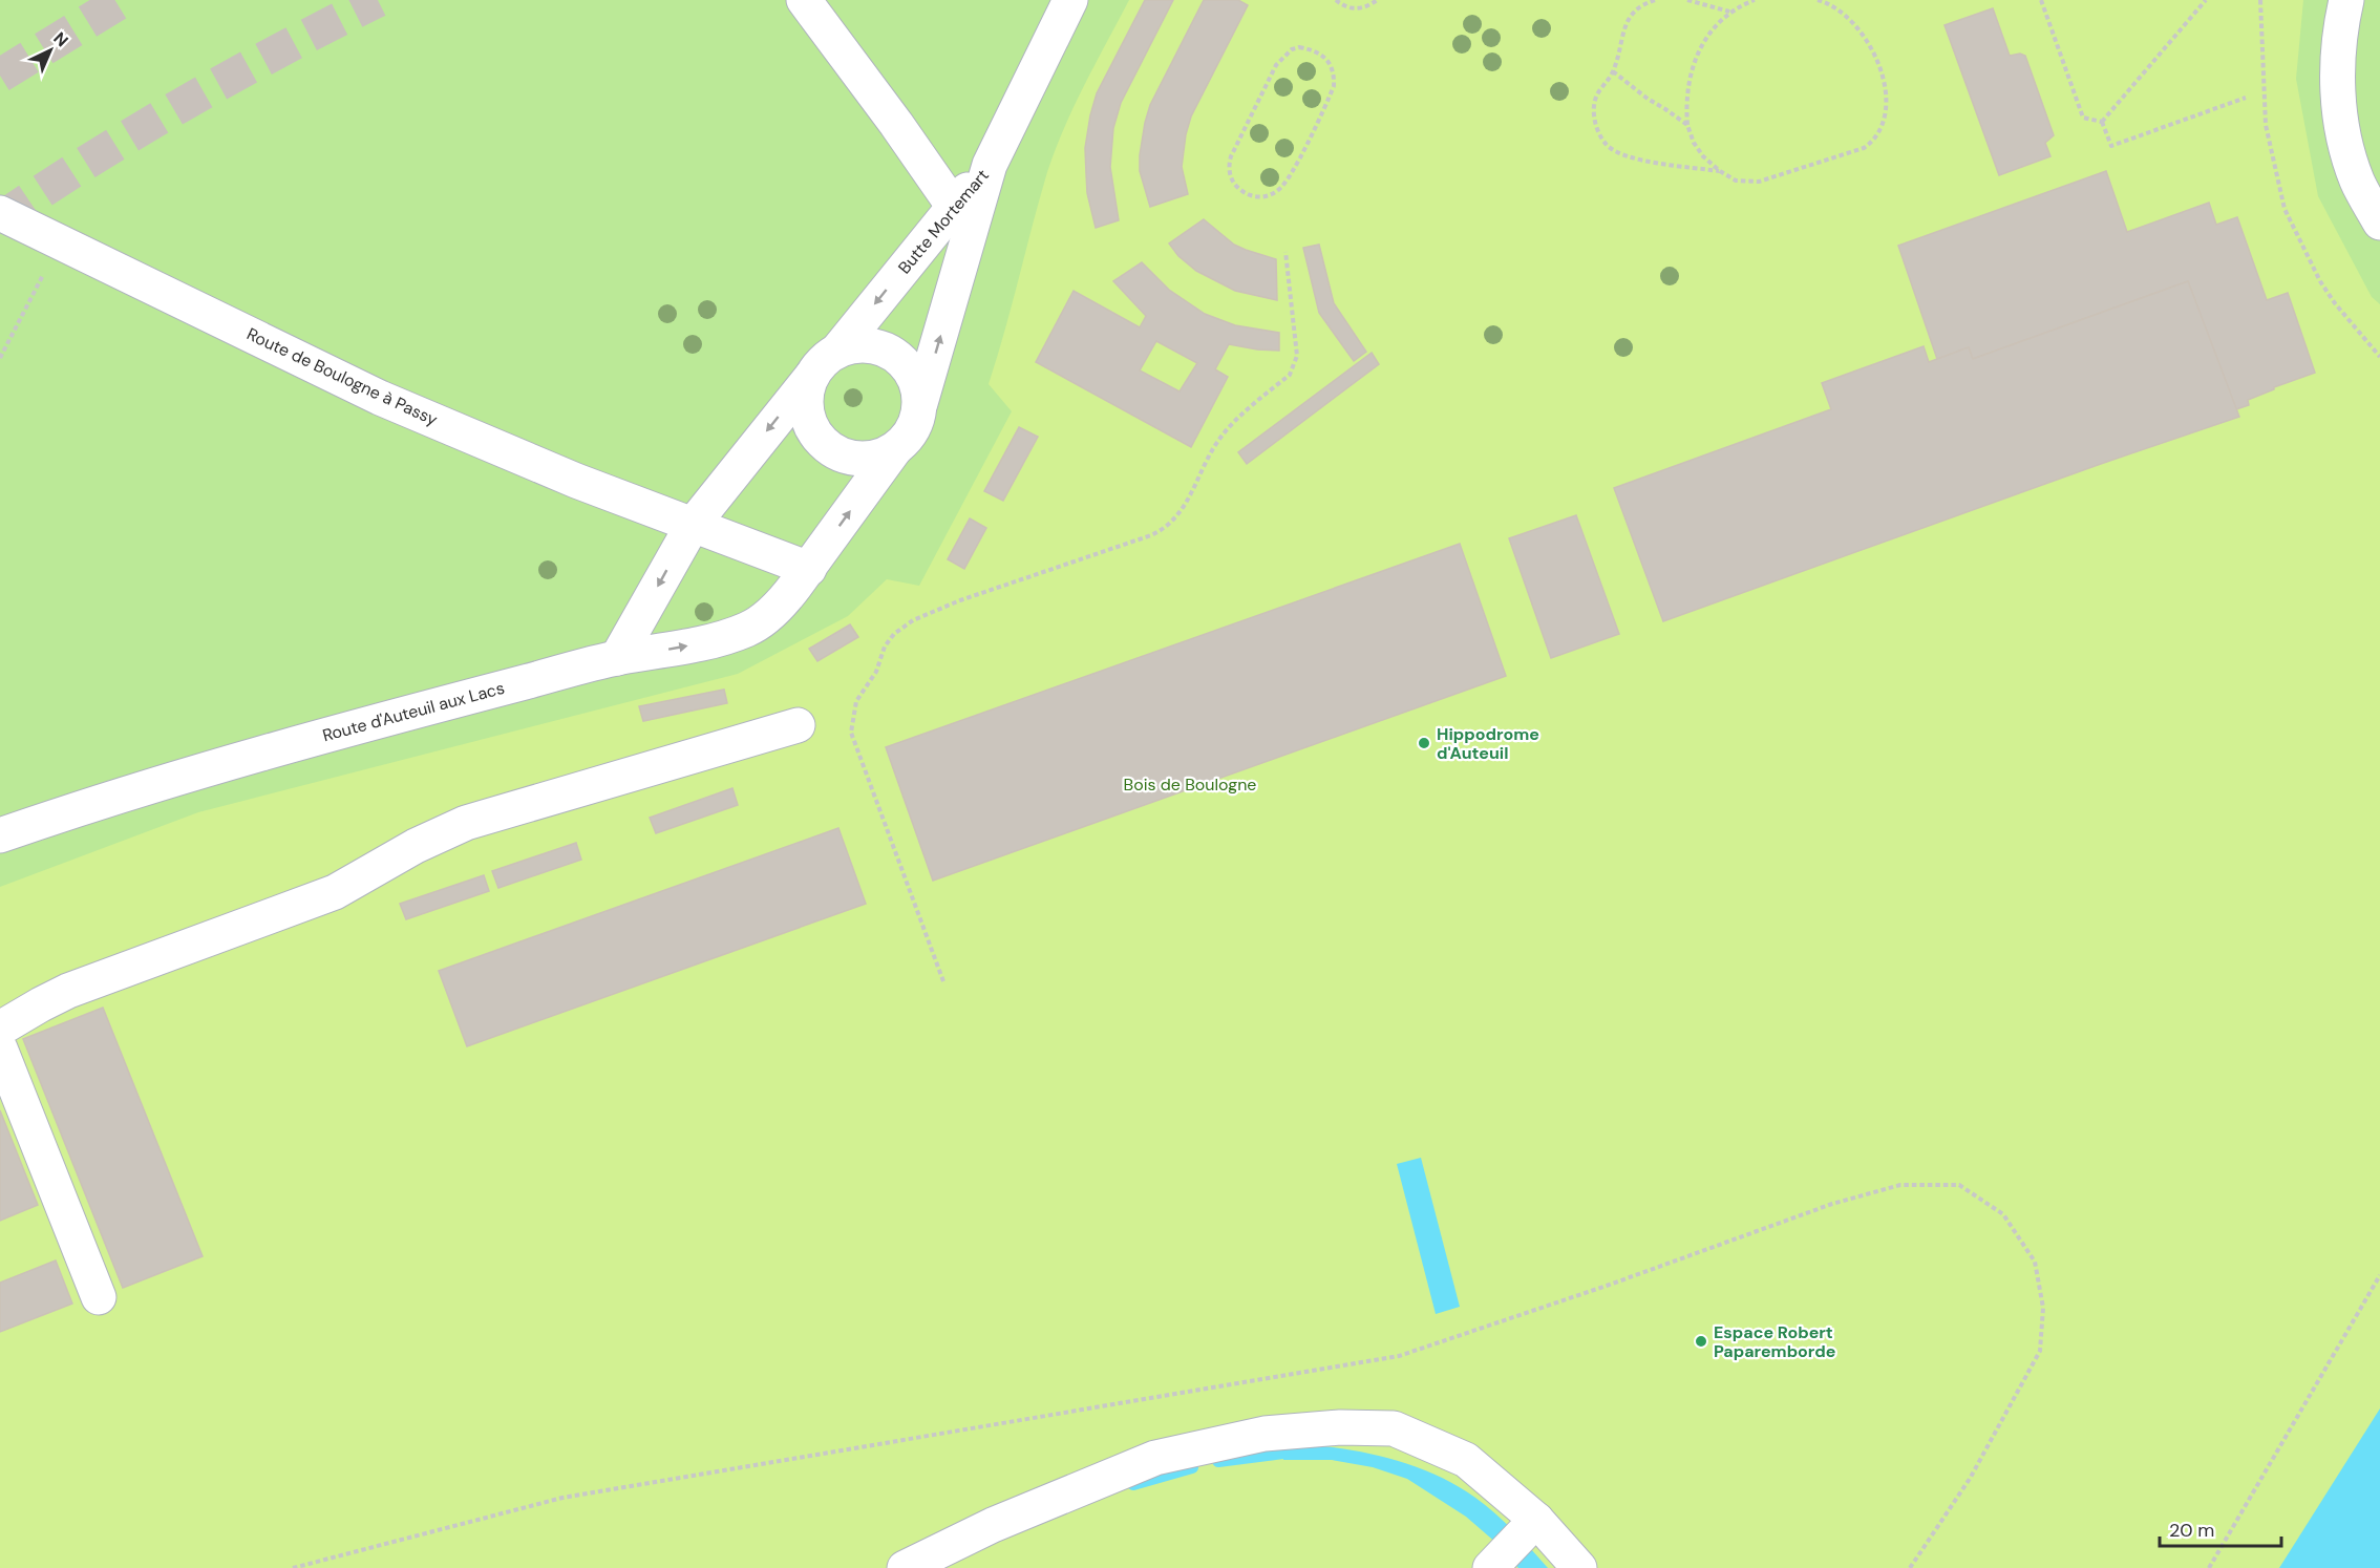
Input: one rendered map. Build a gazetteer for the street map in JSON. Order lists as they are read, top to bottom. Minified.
{"streets":{"street":["Butte Mortemart","Route de Boulogne à Passy","Route d'Auteuil aux Lacs"]},"crossings":[["Butte Mortemart","Route de Boulogne à Passy"],["Butte Mortemart","Route d'Auteuil aux Lacs"]],"parks":["Bois de Boulogne"],"places":["Hippodrome d'Auteuil","Espace Robert Paparemborde"],"scale_bar":"20 m","north":"top right"}
